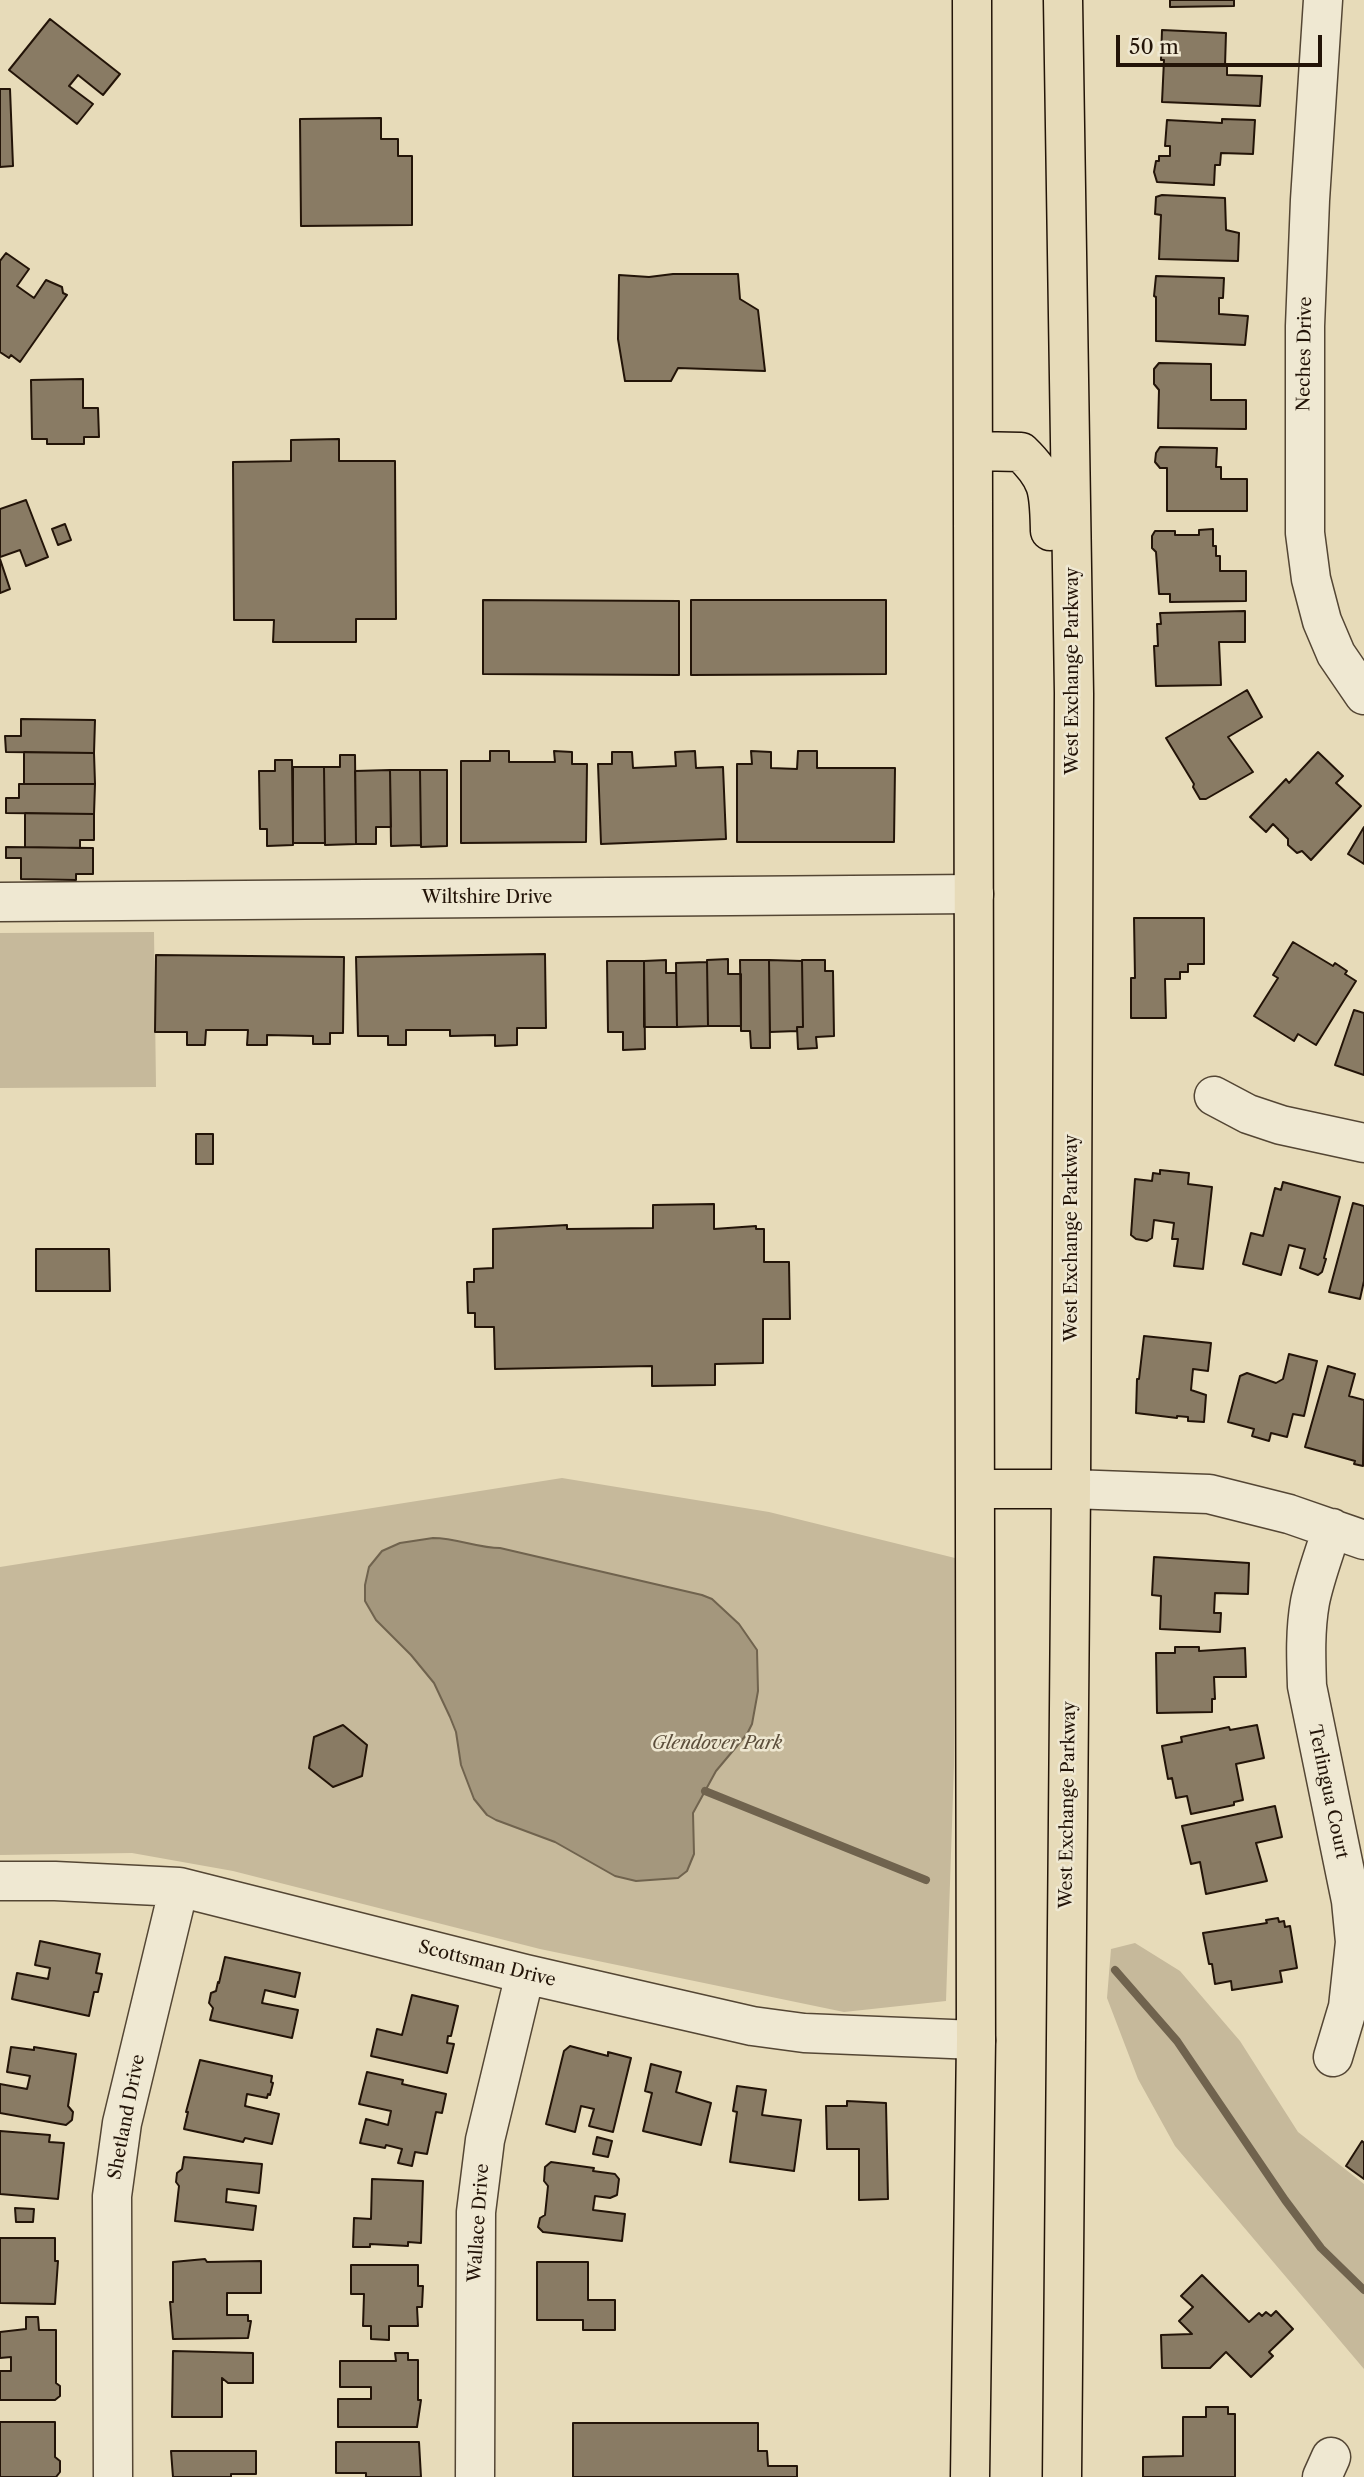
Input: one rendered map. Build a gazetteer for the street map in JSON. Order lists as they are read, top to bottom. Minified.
{"streets":{"main road":["West Exchange Parkway"],"street":["Neches Drive","Wiltshire Drive","Terlingua Court","Scottsman Drive","Shetland Drive","Wallace Drive"]},"crossings":[["Scottsman Drive","Shetland Drive"],["Scottsman Drive","Wallace Drive"]],"parks":["Glendover Park"],"scale_bar":"50 m"}
